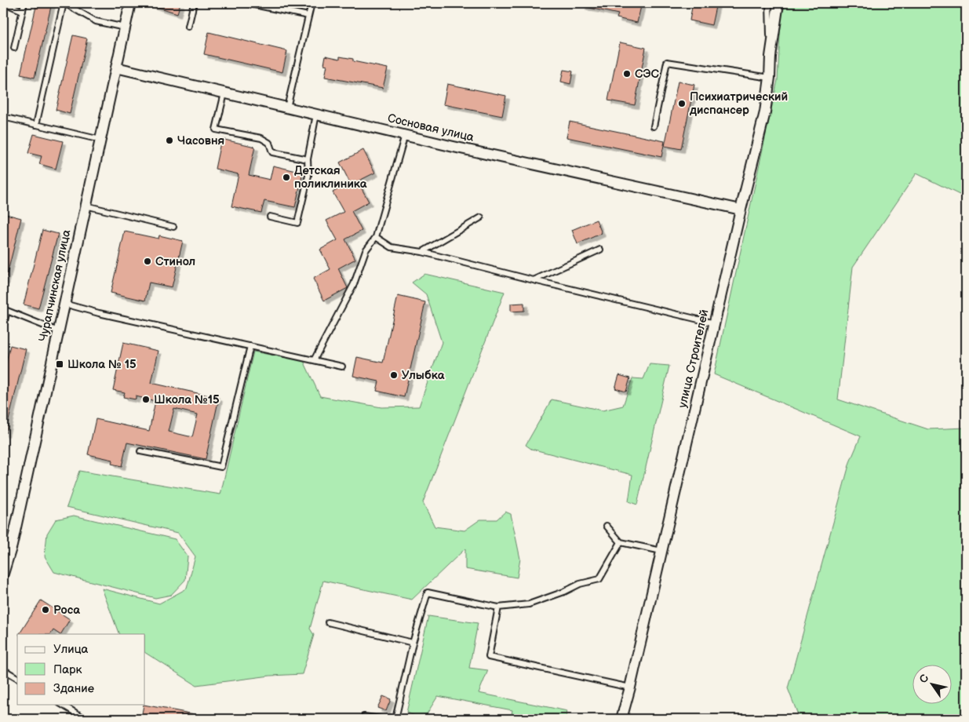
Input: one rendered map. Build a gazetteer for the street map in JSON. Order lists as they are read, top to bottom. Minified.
{"streets":{"street":["Сосновая улица","Чурапчинская улица","улица Строителей"]},"crossings":[["Сосновая улица","Чурапчинская улица"],["Сосновая улица","улица Строителей"]],"places":{"other":["СЭС","Психиатрический диспансер","Часовня","Детская поликлиника","Стинол","Улыбка","Школа №15","Роса"],"transit":["Школа № 15"]},"legend":["Улица","Парк","Здание"],"north":"top left"}
